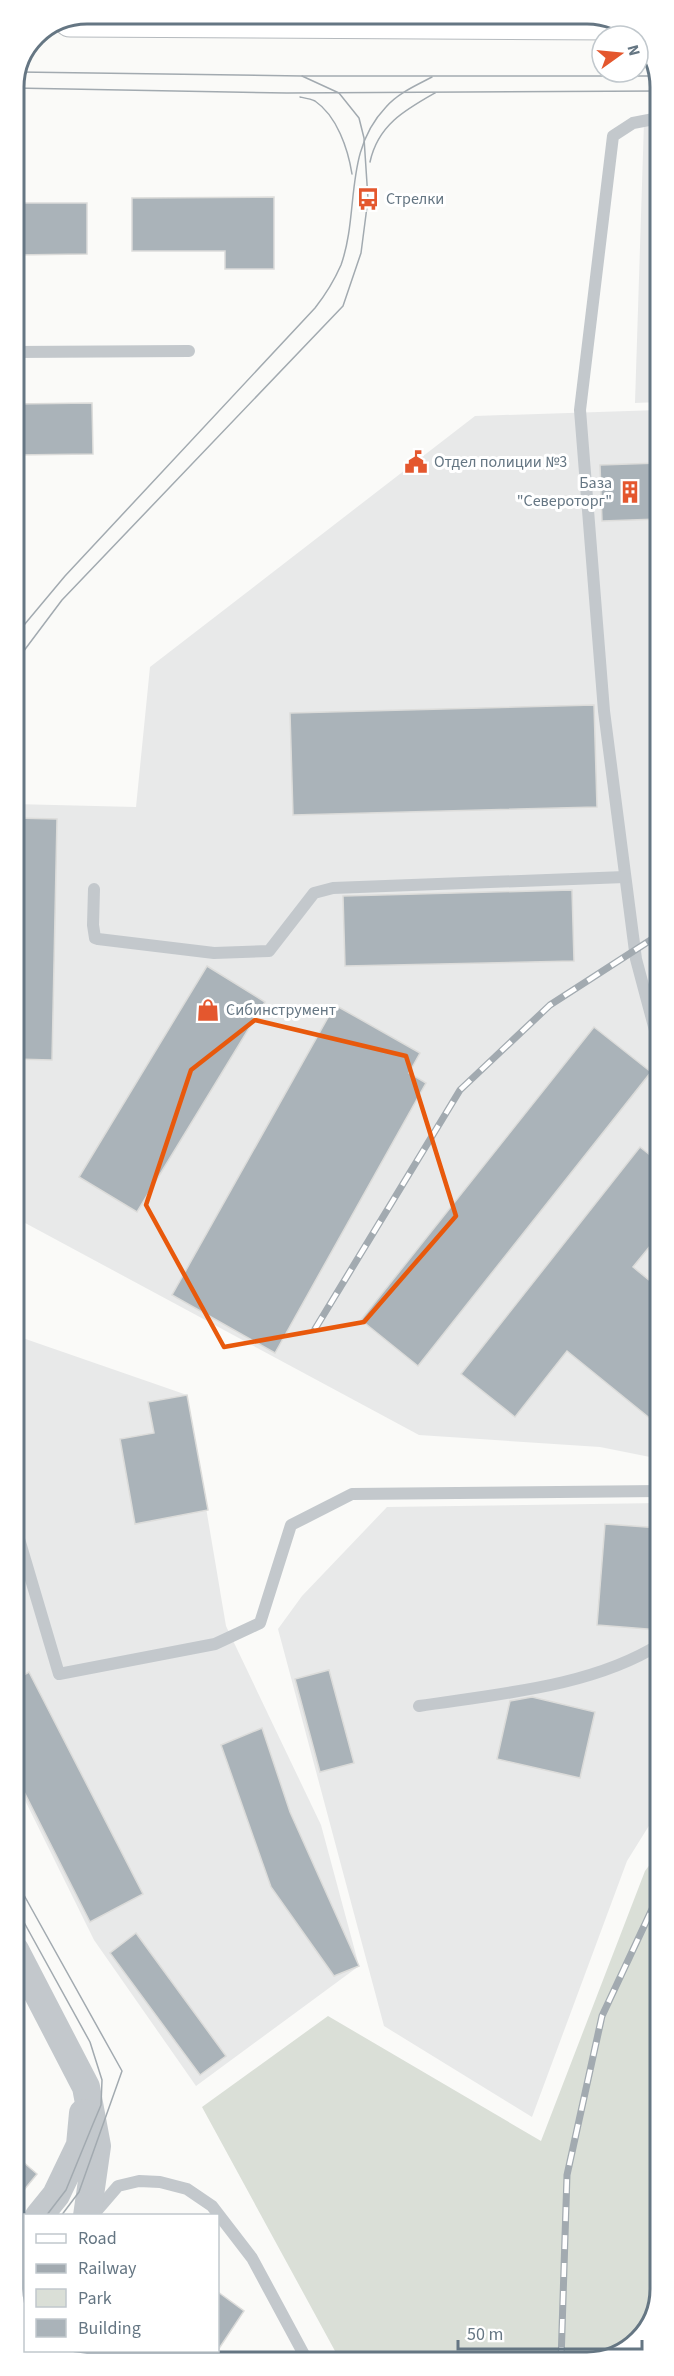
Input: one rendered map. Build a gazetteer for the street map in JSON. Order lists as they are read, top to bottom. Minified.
{"places":{"bus stop":["Стрелки"],"public building":["Отдел полиции №3"],"building":["База \"Североторг\""],"shop":["Сибинструмент"]},"legend":["Road","Railway","Park","Building"],"scale_bar":"50 m","north":"right"}
